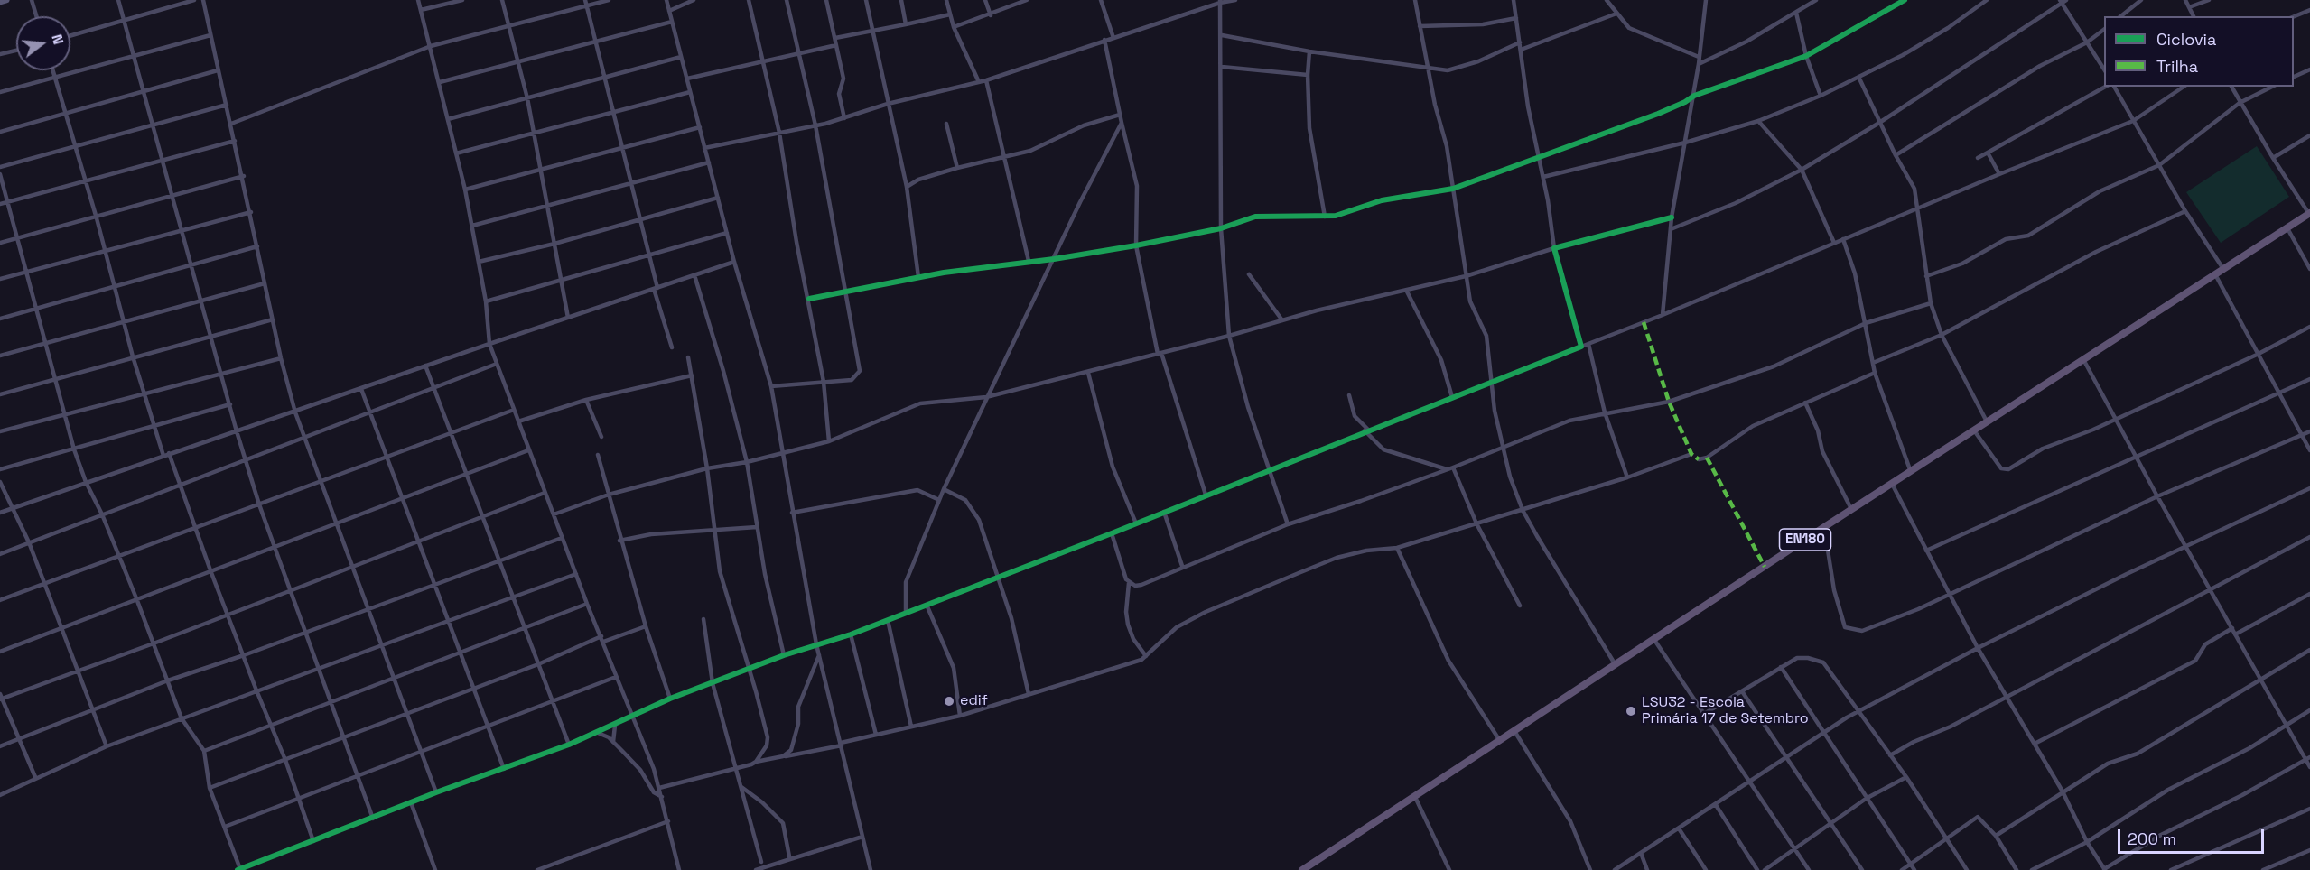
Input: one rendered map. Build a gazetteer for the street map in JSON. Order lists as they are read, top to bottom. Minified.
{"streets":{"main road":["EN180"]},"places":["edif","LSU32 - Escola Primária 17 de Setembro"],"legend":["Ciclovia","Trilha"],"scale_bar":"200 m","north":"right"}
